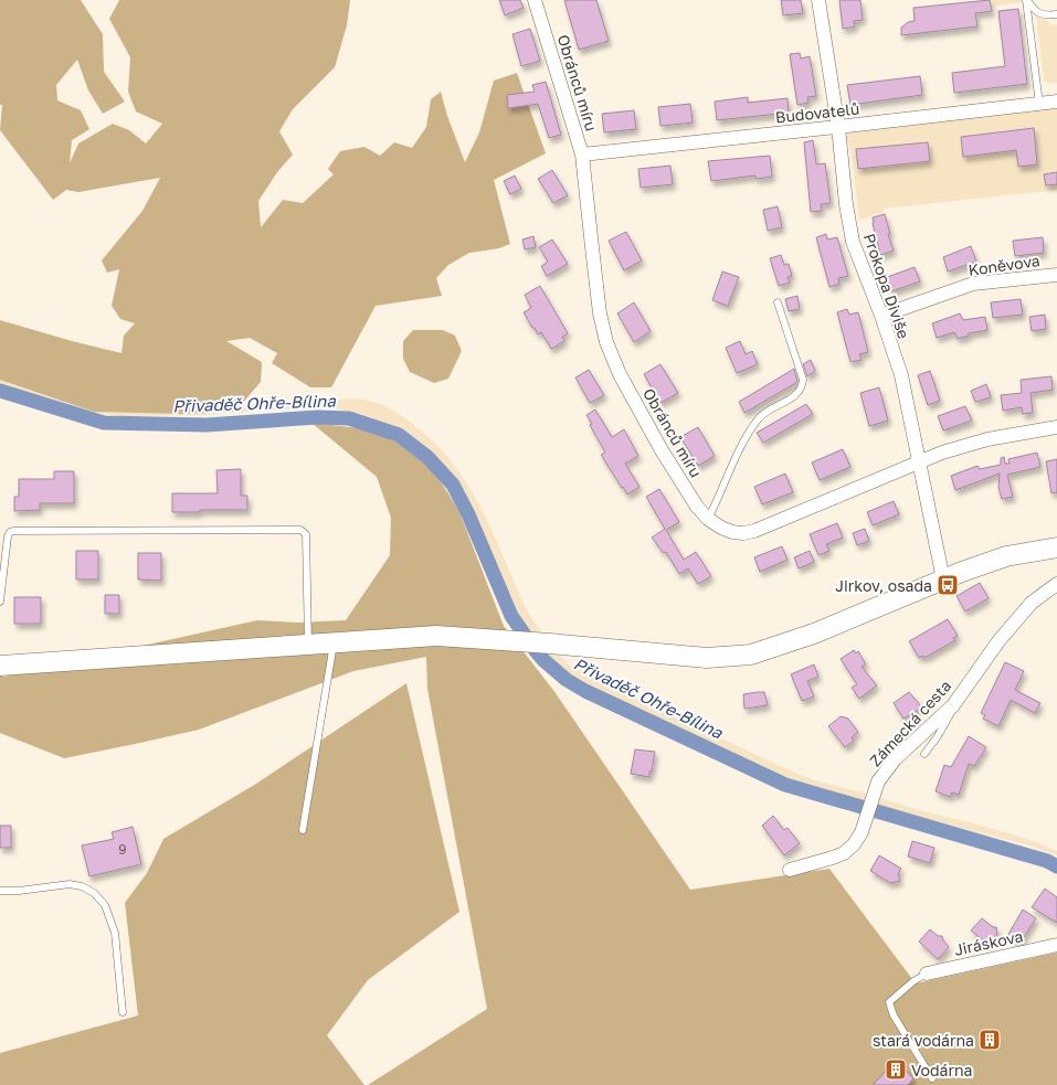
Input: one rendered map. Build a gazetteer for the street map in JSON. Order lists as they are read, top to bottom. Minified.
{"streets":{"street":["Obránců míru","Budovatelů","Koněvova","Prokopa Diviše","Zámecká cesta","Jiráskova"]},"crossings":[["Obránců míru","Budovatelů"],["Obránců míru","Prokopa Diviše"],["Budovatelů","Prokopa Diviše"],["Koněvova","Prokopa Diviše"]],"water":["Přivaděč Ohře-Bílina"],"places":{"bus stop":["Jirkov, osada"],"building":["stará vodárna","Vodárna"]},"house_numbers":["9"]}
